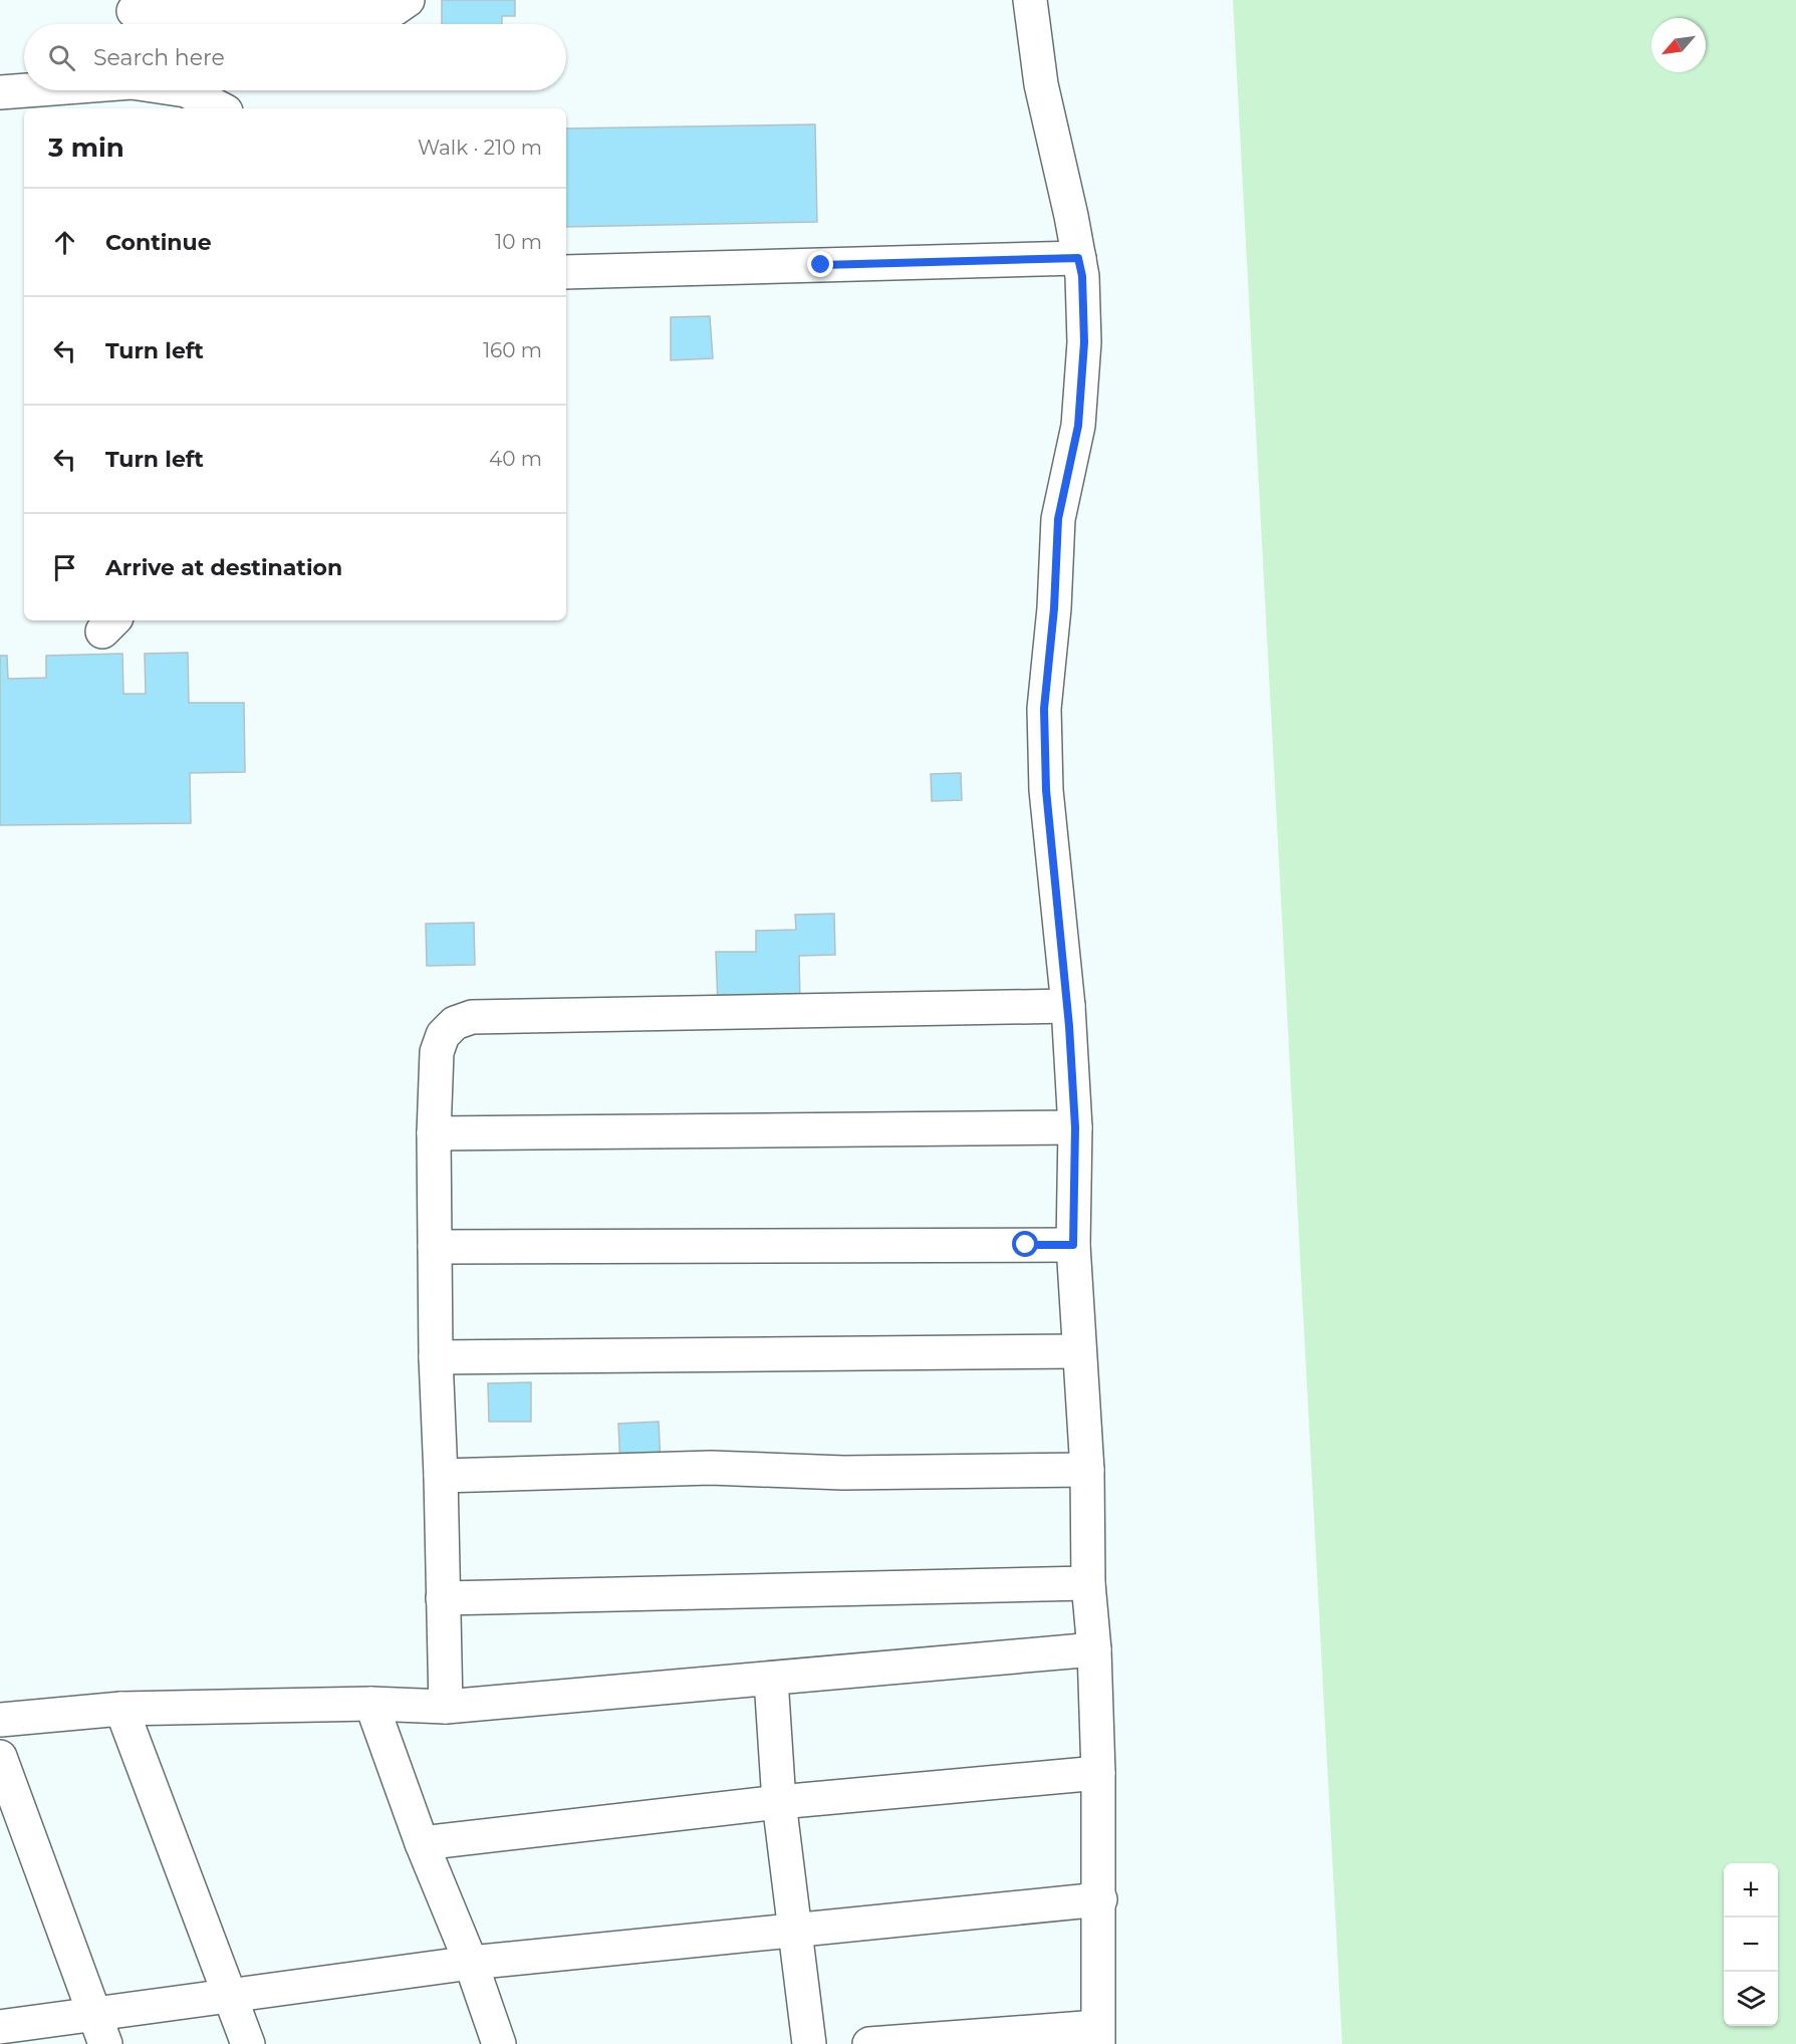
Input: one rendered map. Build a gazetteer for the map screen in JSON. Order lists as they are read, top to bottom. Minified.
{"north":"bottom left","page":{"search":"Search here","heading":["3 min","Walk · 210 m"],"list":[["Continue","10 m"],["Turn left","160 m"],["Turn left","40 m"],"Arrive at destination"],"map_buttons":["+","−"]}}
